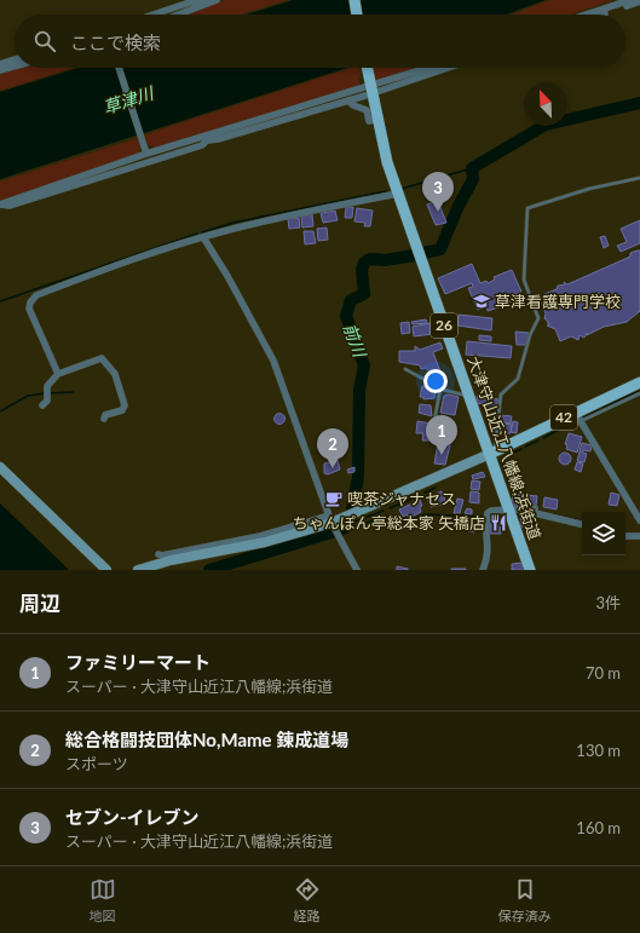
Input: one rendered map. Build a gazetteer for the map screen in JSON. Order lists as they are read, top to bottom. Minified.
{"streets":{"main road":["26","42","大津守山近江八幡線;浜街道"]},"crossings":[["42","大津守山近江八幡線;浜街道"]],"water":["草津川","前川"],"places":{"school or university":["草津看護専門学校"],"cafe":["喫茶ジャナセス"],"restaurant":["ちゃんぽん亭総本家 矢橋店"]},"north":"top left","page":{"search":"ここで検索","pins":["3","1","2"],"heading":["周辺","3件"],"list":[{"mark":"1","name":"ファミリーマート","note":"スーパー · 大津守山近江八幡線;浜街道","value":"70 m"},{"mark":"2","name":"総合格闘技団体No,Mame 錬成道場","note":"スポーツ","value":"130 m"},{"mark":"3","name":"セブン-イレブン","note":"スーパー · 大津守山近江八幡線;浜街道","value":"160 m"}],"nav":["地図","経路","保存済み"]}}
